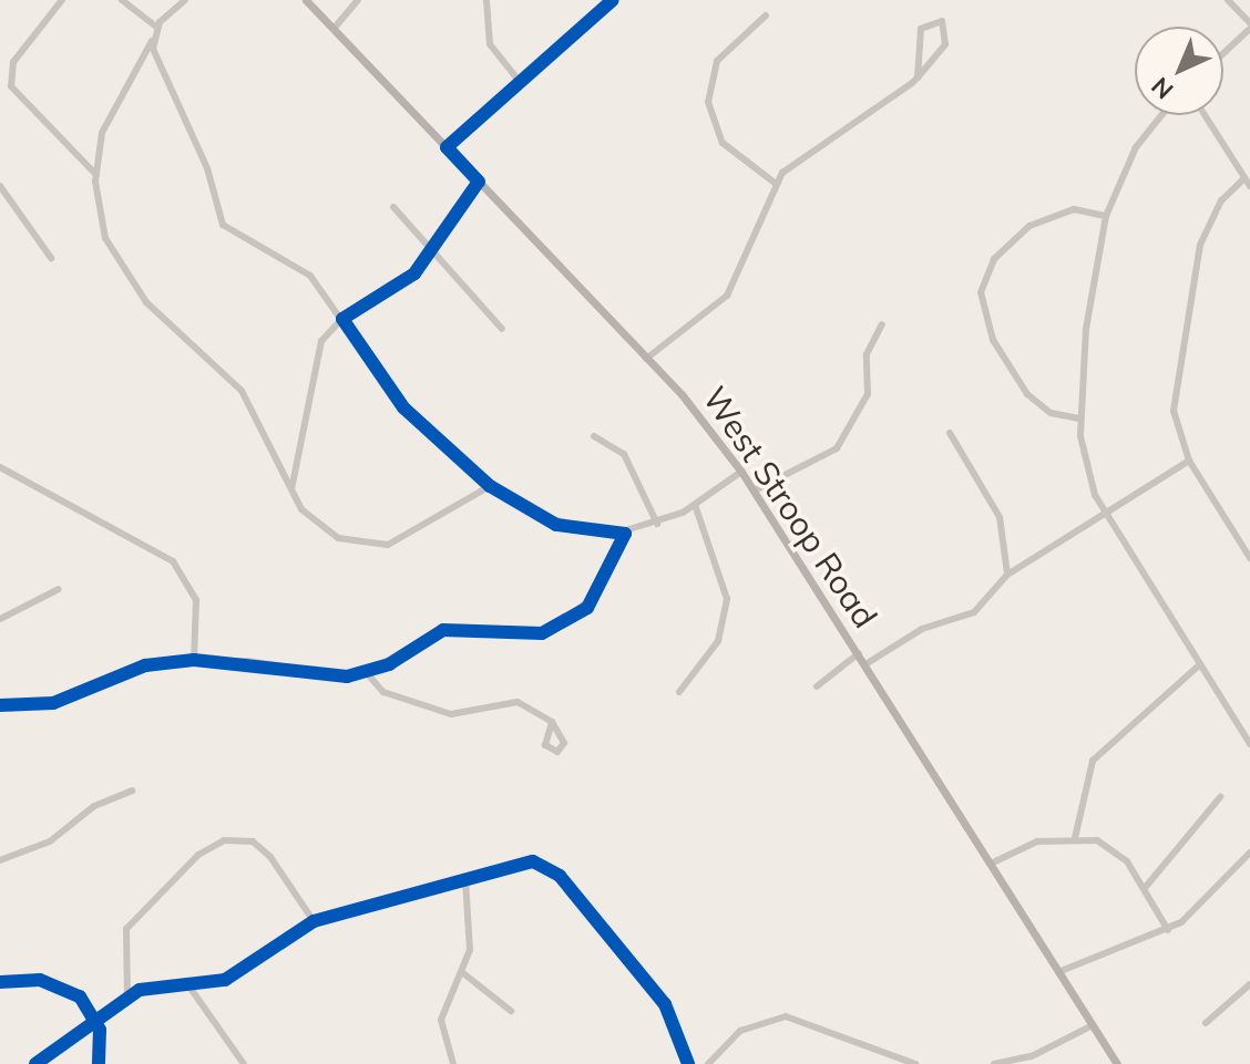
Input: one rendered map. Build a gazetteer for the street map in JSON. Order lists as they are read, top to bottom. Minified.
{"streets":{"main road":["West Stroop Road"]},"north":"bottom left"}
